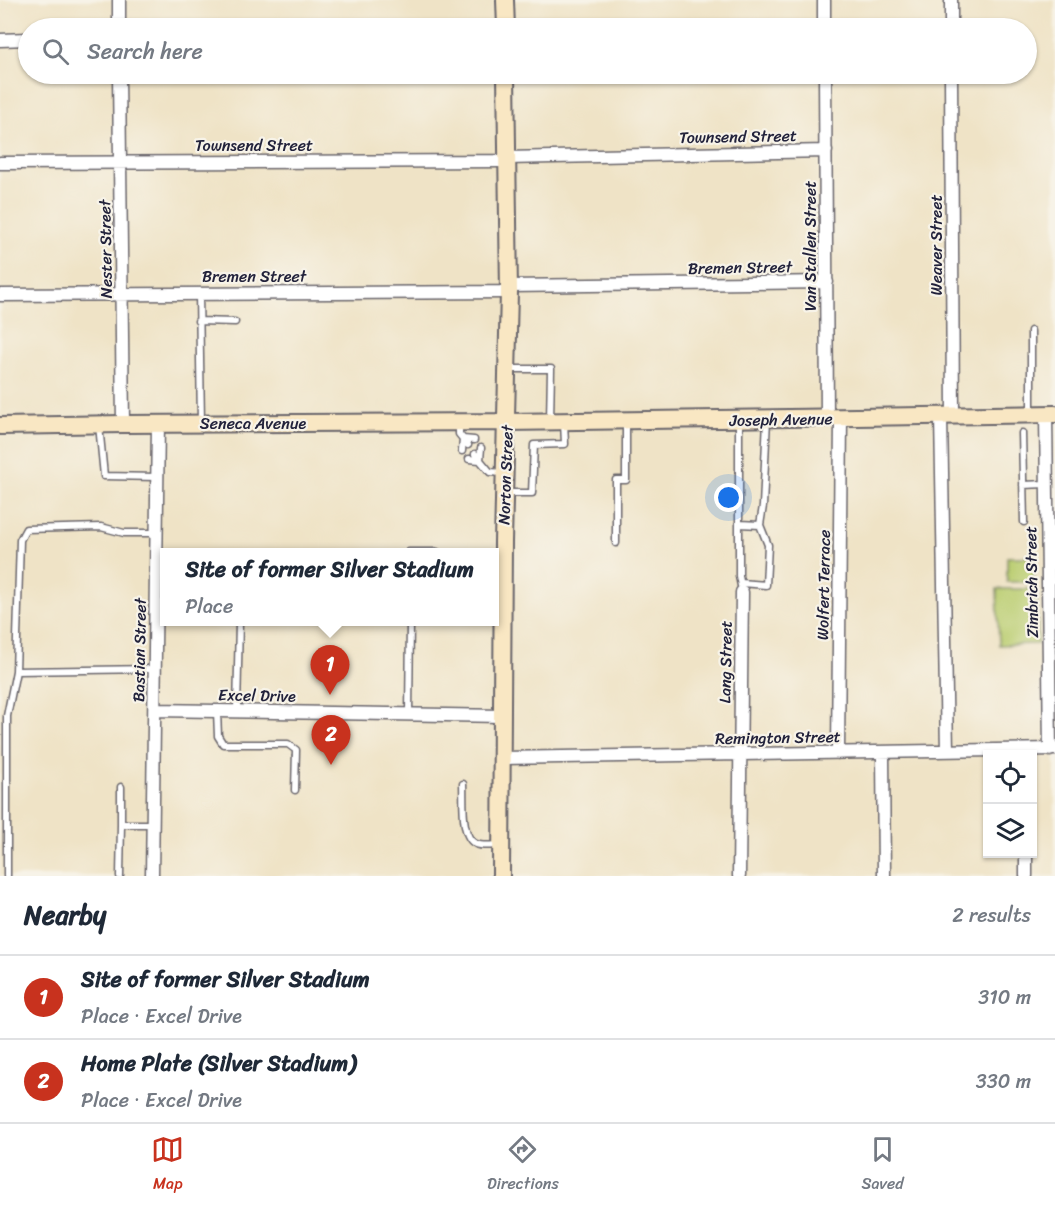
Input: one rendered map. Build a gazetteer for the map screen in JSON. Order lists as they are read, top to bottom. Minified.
{"streets":{"main road":["Joseph Avenue","Seneca Avenue","Norton Street"],"street":["Townsend Street","Weaver Street","Van Stallen Street","Nester Street","Bremen Street","Zimbrich Street","Wolfert Terrace","Bastian Street","Lang Street","Excel Drive","Remington Street"]},"crossings":[["Townsend Street","Van Stallen Street"],["Townsend Street","Nester Street"],["Townsend Street","Norton Street"],["Weaver Street","Joseph Avenue"],["Weaver Street","Remington Street"],["Van Stallen Street","Bremen Street"],["Van Stallen Street","Joseph Avenue"],["Van Stallen Street","Wolfert Terrace"],["Nester Street","Bremen Street"],["Nester Street","Seneca Avenue"],["Bremen Street","Norton Street"],["Joseph Avenue","Seneca Avenue"],["Joseph Avenue","Norton Street"],["Joseph Avenue","Zimbrich Street"],["Joseph Avenue","Wolfert Terrace"],["Seneca Avenue","Norton Street"],["Seneca Avenue","Bastian Street"],["Norton Street","Excel Drive"],["Norton Street","Remington Street"],["Zimbrich Street","Remington Street"],["Wolfert Terrace","Remington Street"],["Bastian Street","Excel Drive"],["Lang Street","Remington Street"]],"page":{"search":"Search here","popup":["Site of former Silver Stadium","Place"],"pins":["1","2"],"heading":["Nearby","2 results"],"list":[{"mark":"1","name":"Site of former Silver Stadium","note":"Place · Excel Drive","value":"310 m"},{"mark":"2","name":"Home Plate (Silver Stadium)","note":"Place · Excel Drive","value":"330 m"}],"nav":["Map","Directions","Saved"]}}
